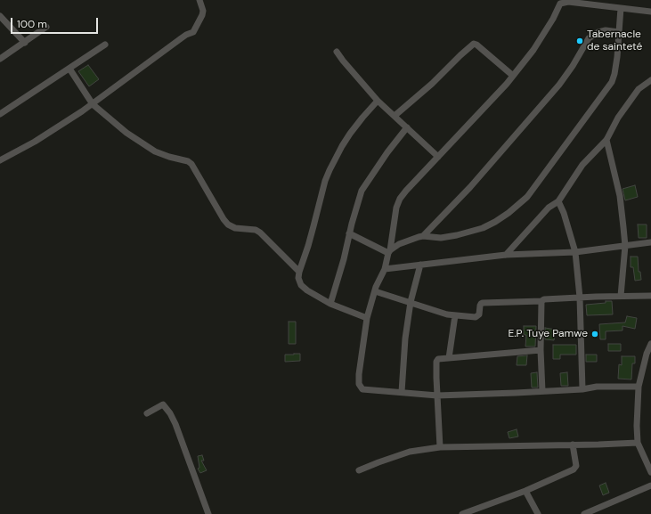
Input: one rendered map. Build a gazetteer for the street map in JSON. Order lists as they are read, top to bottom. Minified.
{"places":["Tabernacle de sainteté","E.P. Tuye Pamwe"],"scale_bar":"100 m"}
